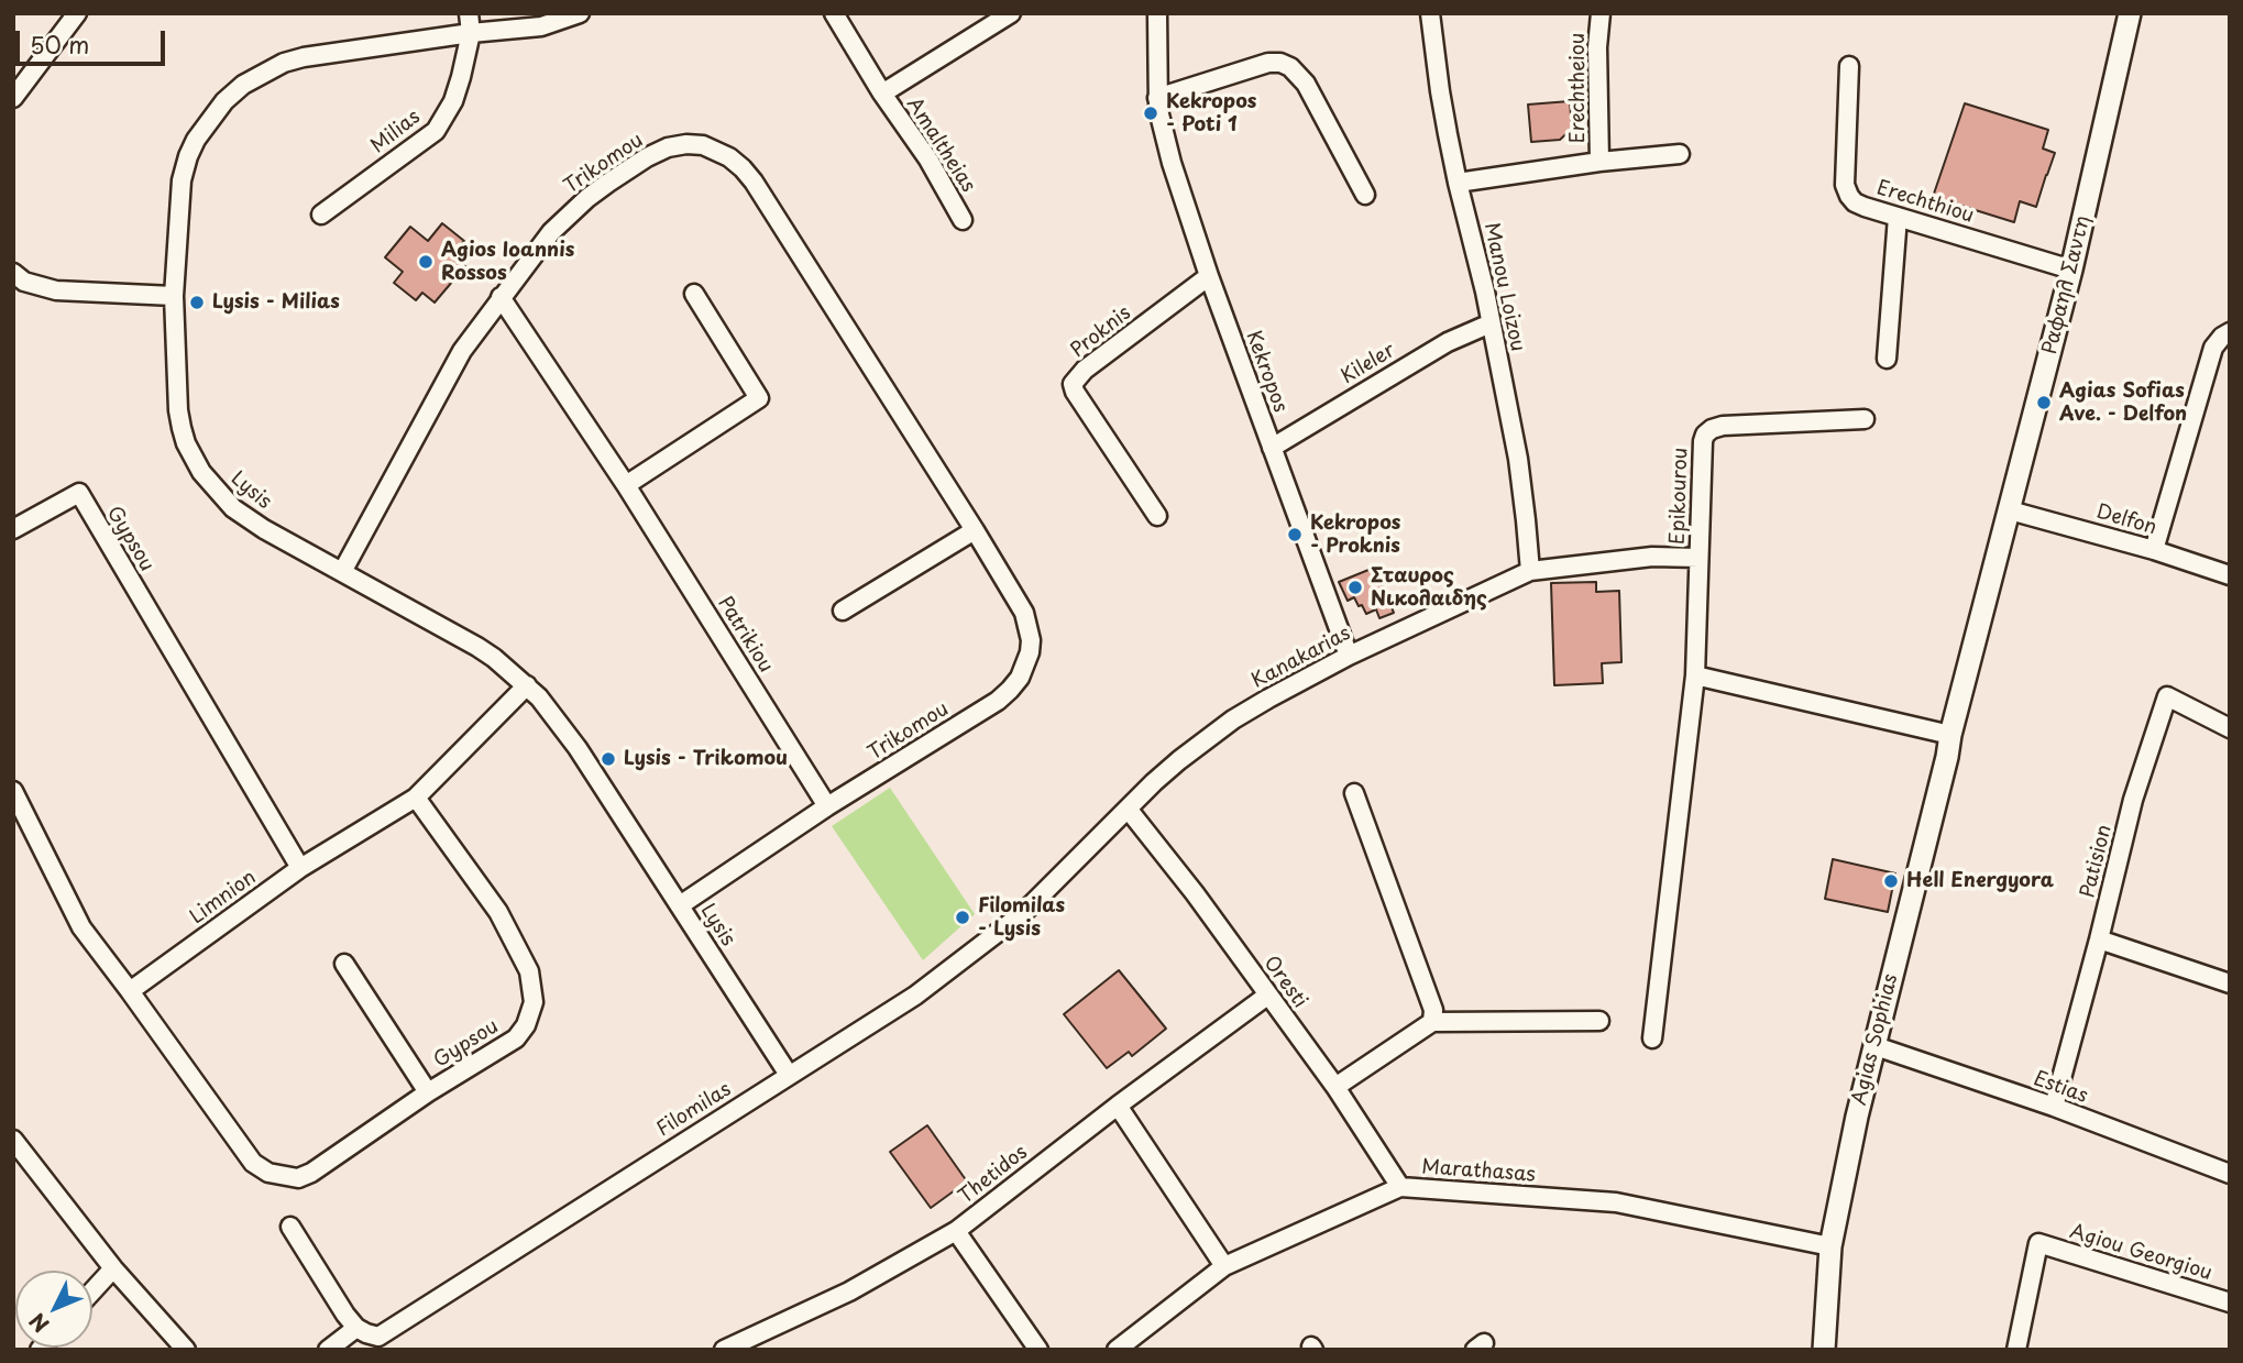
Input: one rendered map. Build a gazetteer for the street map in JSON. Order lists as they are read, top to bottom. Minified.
{"streets":{"street":["Erechtheiou","Milias","Amaltheias","Trikomou","Erechthiou","Ραφαηλ Σαντη","Manou Loizou","Proknis","Kileler","Kekropos","Lysis","Epikourou","Delfon","Gypsou","Patrikiou","Kanakarias","Patision","Limnion","Oresti","Agias Sophias","Estias","Filomilas","Marathasas","Thetidos","Agiou Georgiou"]},"crossings":[["Erechtheiou","Manou Loizou"],["Milias","Lysis"],["Trikomou","Lysis"],["Trikomou","Patrikiou"],["Erechthiou","Ραφαηλ Σαντη"],["Ραφαηλ Σαντη","Delfon"],["Ραφαηλ Σαντη","Agias Sophias"],["Manou Loizou","Kileler"],["Manou Loizou","Kanakarias"],["Proknis","Kekropos"],["Kileler","Kekropos"],["Kekropos","Kanakarias"],["Lysis","Limnion"],["Lysis","Filomilas"],["Epikourou","Kanakarias"],["Gypsou","Limnion"],["Kanakarias","Oresti"],["Kanakarias","Filomilas"],["Patision","Estias"],["Oresti","Filomilas"],["Oresti","Marathasas"],["Oresti","Thetidos"],["Agias Sophias","Estias"],["Agias Sophias","Marathasas"]],"places":["Kekropos - Poti 1","Agios Ioannis Rossos","Lysis - Milias","Agias Sofias Ave. - Delfon","Kekropos - Proknis","Σταυρος Νικολαιδης","Lysis - Trikomou","Hell Energyora","Filomilas - Lysis"],"scale_bar":"50 m","north":"bottom left"}
